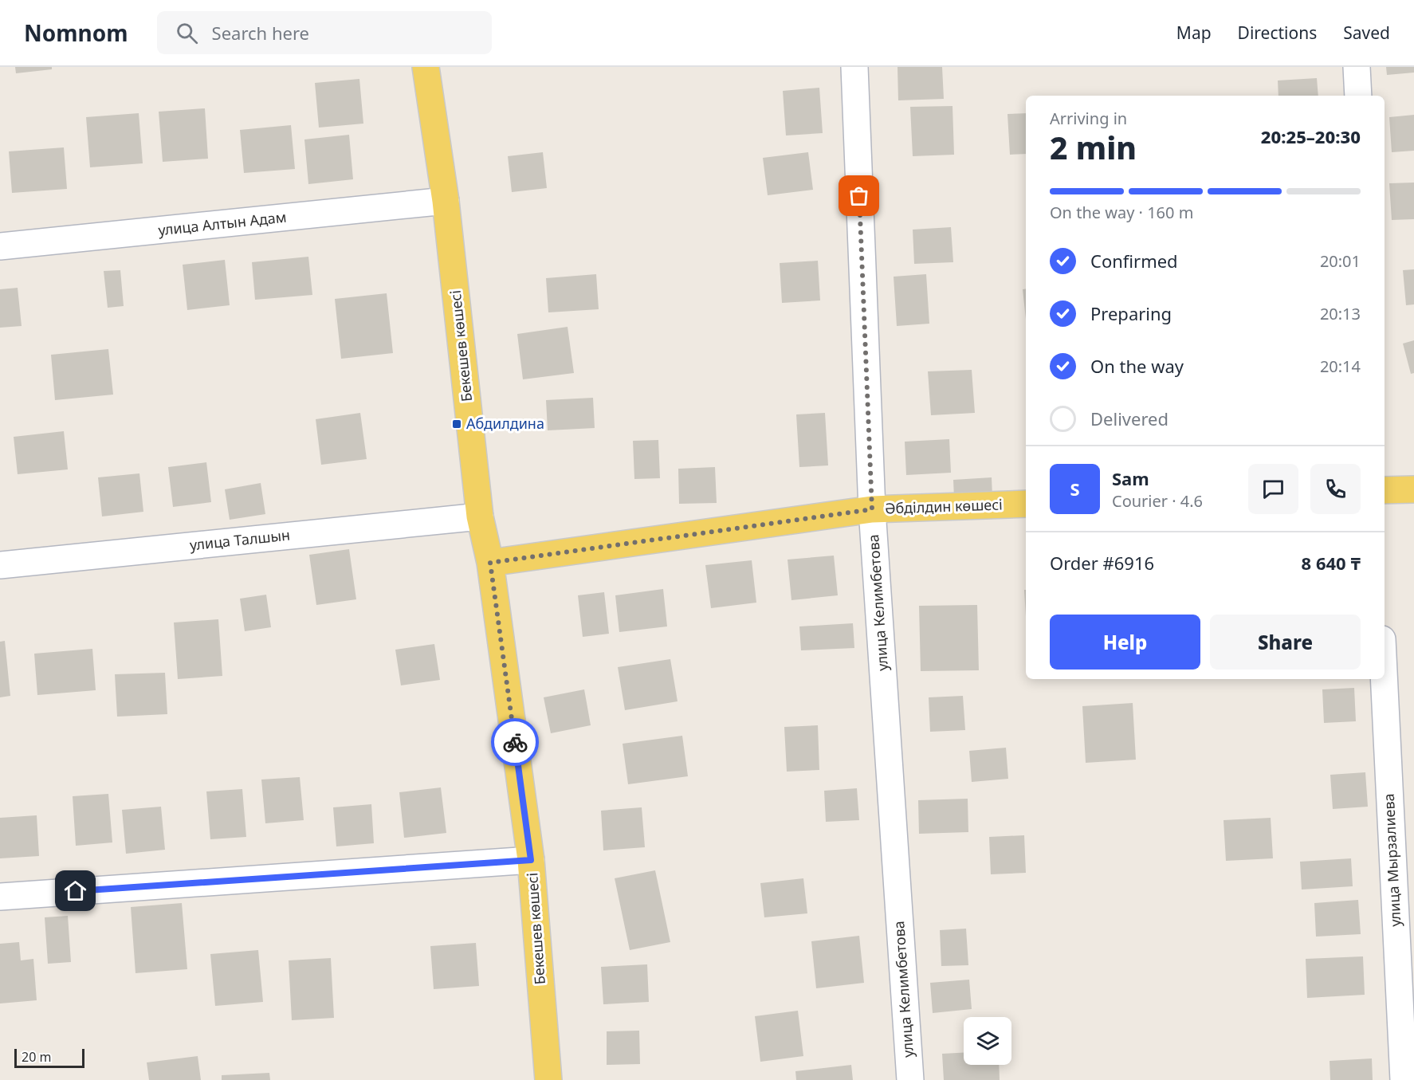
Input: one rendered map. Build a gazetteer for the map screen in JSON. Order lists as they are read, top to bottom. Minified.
{"streets":{"main road":["Бекешев көшесі","Әбділдин көшесі"],"street":["улица Алтын Адам","улица Талшын","улица Келимбетова","улица Мырзалиева"]},"crossings":[["улица Алтын Адам","Бекешев көшесі"],["Бекешев көшесі","Әбділдин көшесі"],["Бекешев көшесі","улица Талшын"],["Әбділдин көшесі","улица Келимбетова"]],"places":{"transit":["Абдилдина"]},"scale_bar":"20 m","page":{"header":"Nomnom","search":"Search here","nav":["Map","Directions","Saved"],"heading":["2 min","Arriving in","20:25–20:30"],"panel":["Sam","Courier · 4.6","Order #6916","8 640 ₸"],"bar":"On the way · 160 m","list":[["Confirmed","20:01"],["Preparing","20:13"],["On the way","20:14"],"Delivered"],"round":"S","buttons":["Help","Share"],"scale":"20 m"}}
